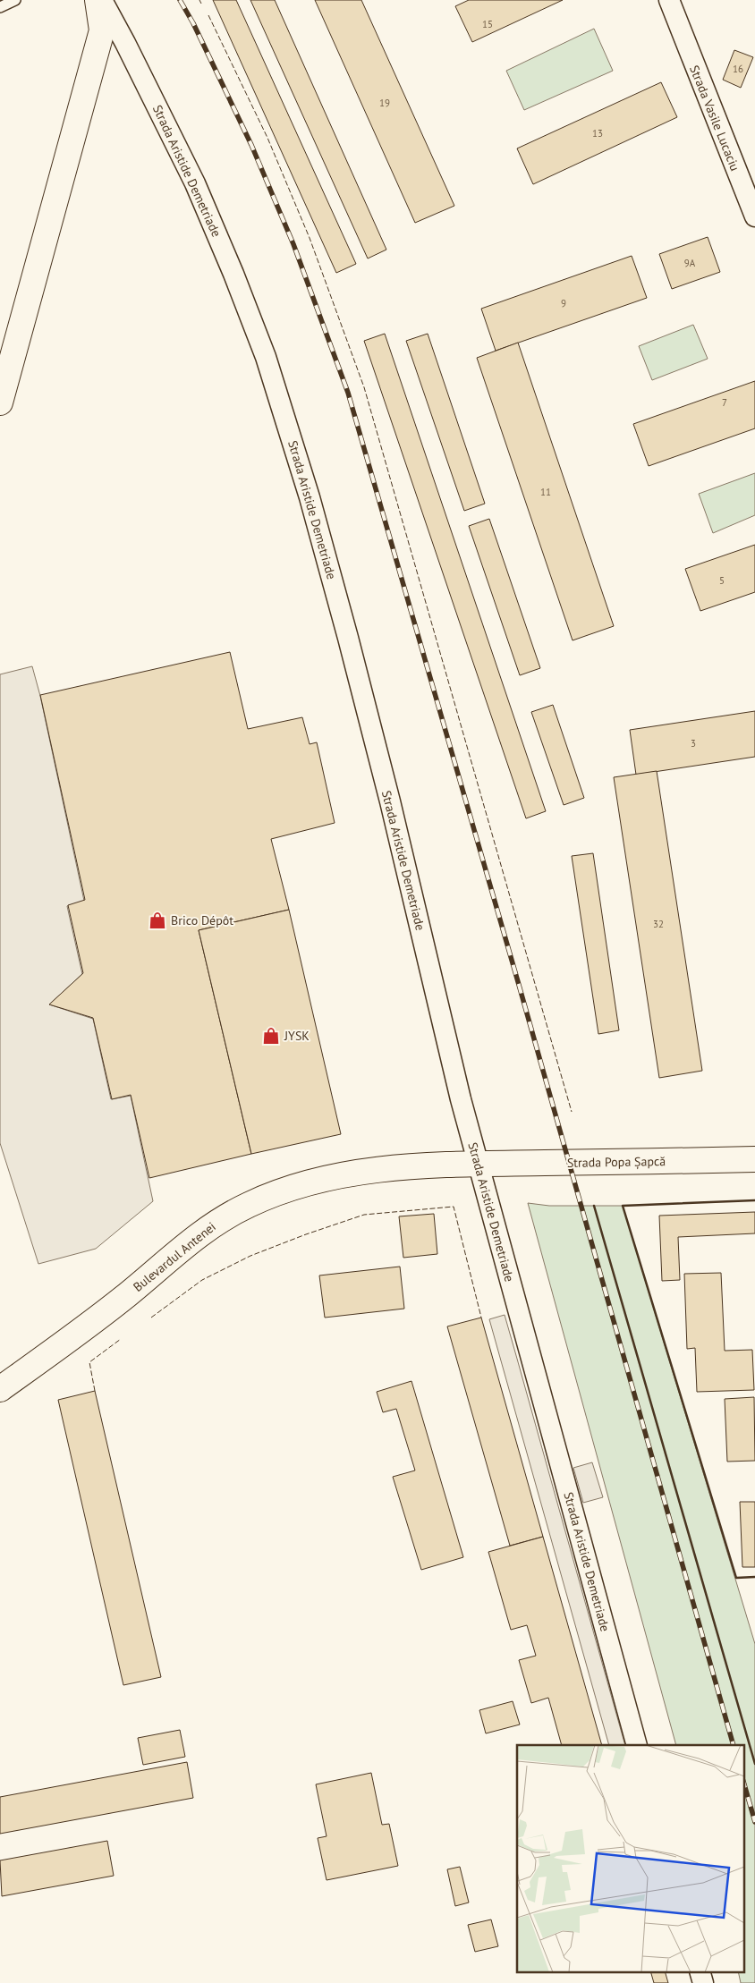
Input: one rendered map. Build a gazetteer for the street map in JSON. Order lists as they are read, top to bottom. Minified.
{"streets":{"main road":["Strada Popa Șapcă","Bulevardul Antenei"],"street":["Strada Vasile Lucaciu","Strada Aristide Demetriade"]},"crossings":[["Strada Aristide Demetriade","Strada Popa Șapcă"],["Strada Aristide Demetriade","Bulevardul Antenei"],["Strada Popa Șapcă","Bulevardul Antenei"]],"places":{"shop":["Brico Dépôt","JYSK"]},"house_numbers":["15","16","19","13","9A","9","7","11","5","3","32"]}
